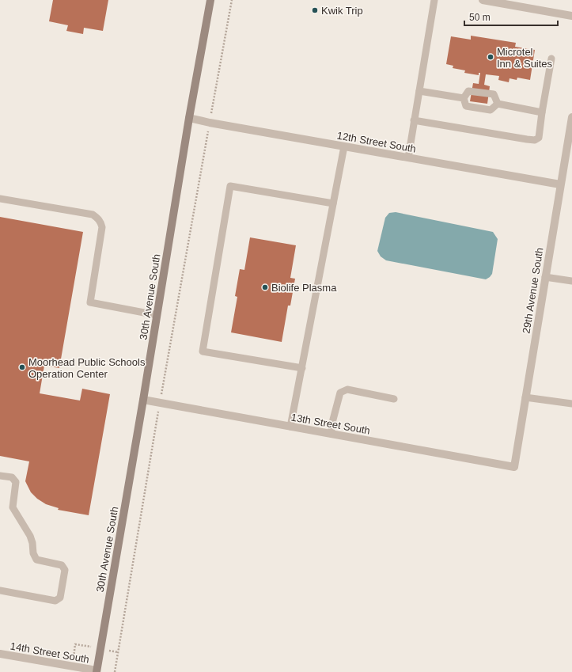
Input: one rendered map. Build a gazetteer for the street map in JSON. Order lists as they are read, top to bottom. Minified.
{"streets":{"street":["12th Street South","29th Avenue South","30th Avenue South","13th Street South","14th Street South"]},"crossings":[["12th Street South","29th Avenue South"],["12th Street South","30th Avenue South"],["29th Avenue South","13th Street South"],["30th Avenue South","13th Street South"],["30th Avenue South","14th Street South"]],"places":["Kwik Trip","Microtel Inn & Suites","Biolife Plasma","Moorhead Public Schools Operation Center"],"scale_bar":"50 m"}
